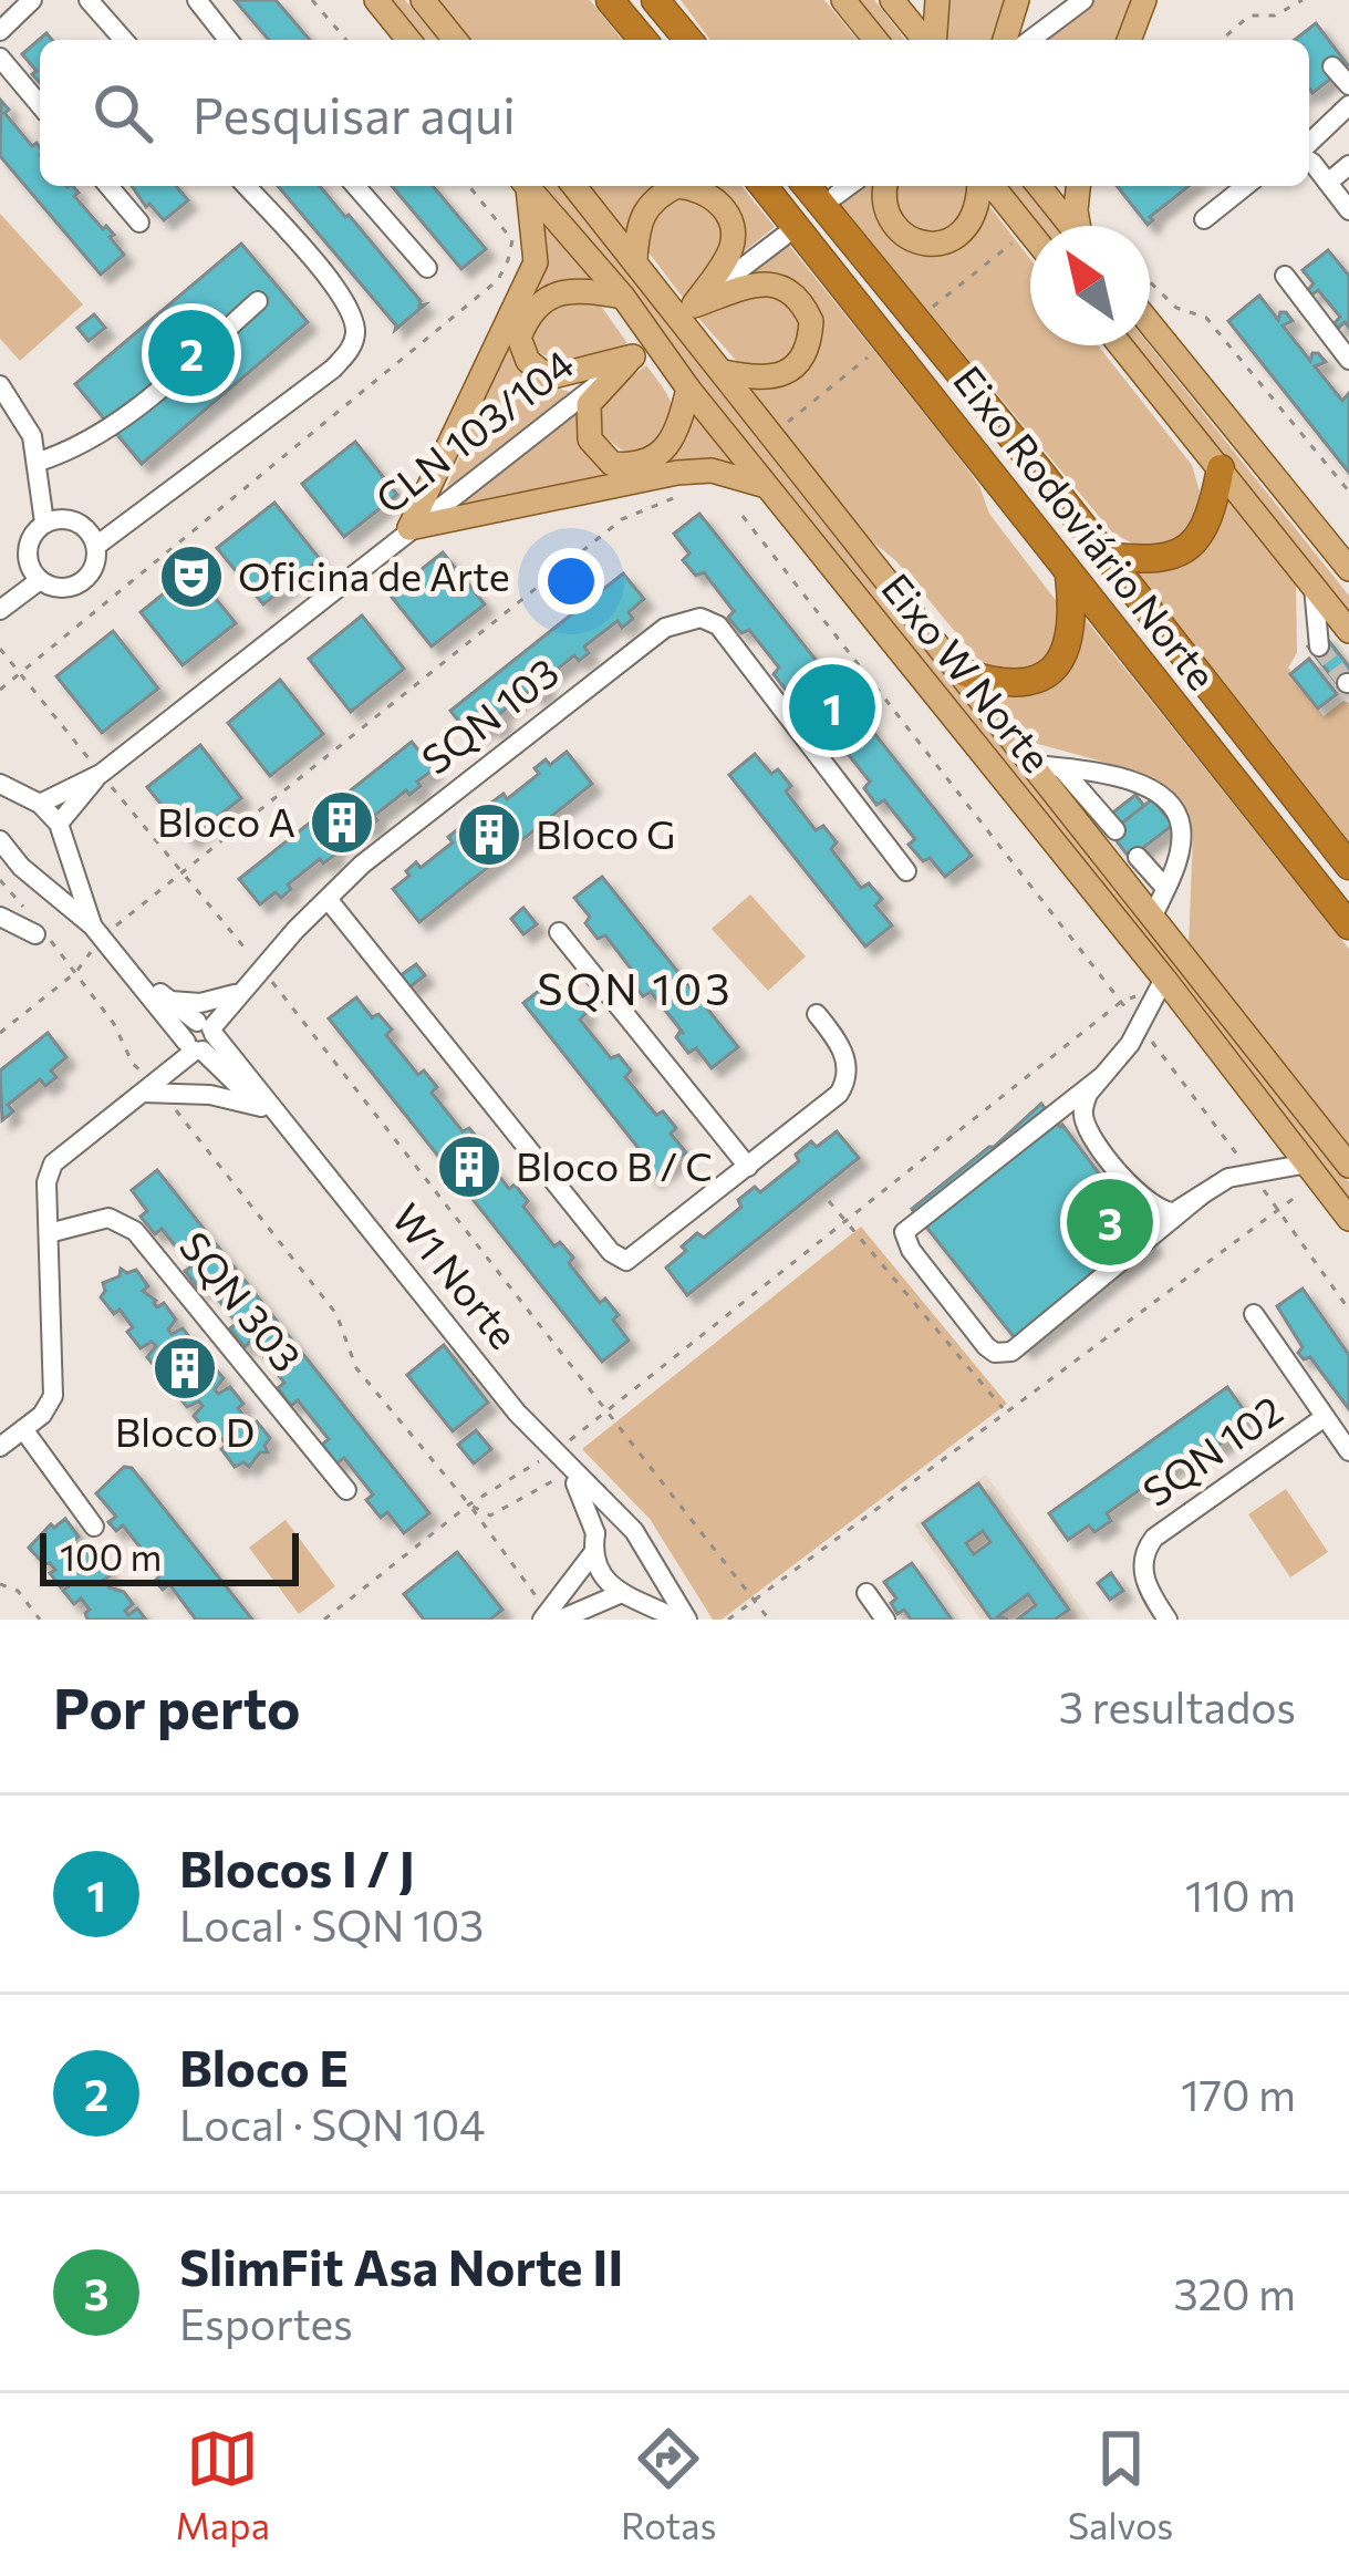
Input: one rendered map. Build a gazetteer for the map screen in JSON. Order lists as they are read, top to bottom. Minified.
{"streets":{"highway":["Eixo Rodoviário Norte"],"main road":["Eixo W Norte"],"street":["CLN 103/104","SQN 103","W1 Norte","SQN 303","SQN 102"]},"crossings":[["CLN 103/104","W1 Norte"],["SQN 103","W1 Norte"]],"districts":["SQN 103"],"places":{"theatre":["Oficina de Arte"],"building":["Bloco A","Bloco G","Bloco B / C","Bloco D"]},"scale_bar":"100 m","north":"top left","page":{"search":"Pesquisar aqui","pins":["2","1","3"],"scale":"100 m","heading":["Por perto","3 resultados"],"list":[{"mark":"1","name":"Blocos I / J","note":"Local · SQN 103","value":"110 m"},{"mark":"2","name":"Bloco E","note":"Local · SQN 104","value":"170 m"},{"mark":"3","name":"SlimFit Asa Norte II","note":"Esportes","value":"320 m"}],"nav":["Mapa","Rotas","Salvos"]}}
